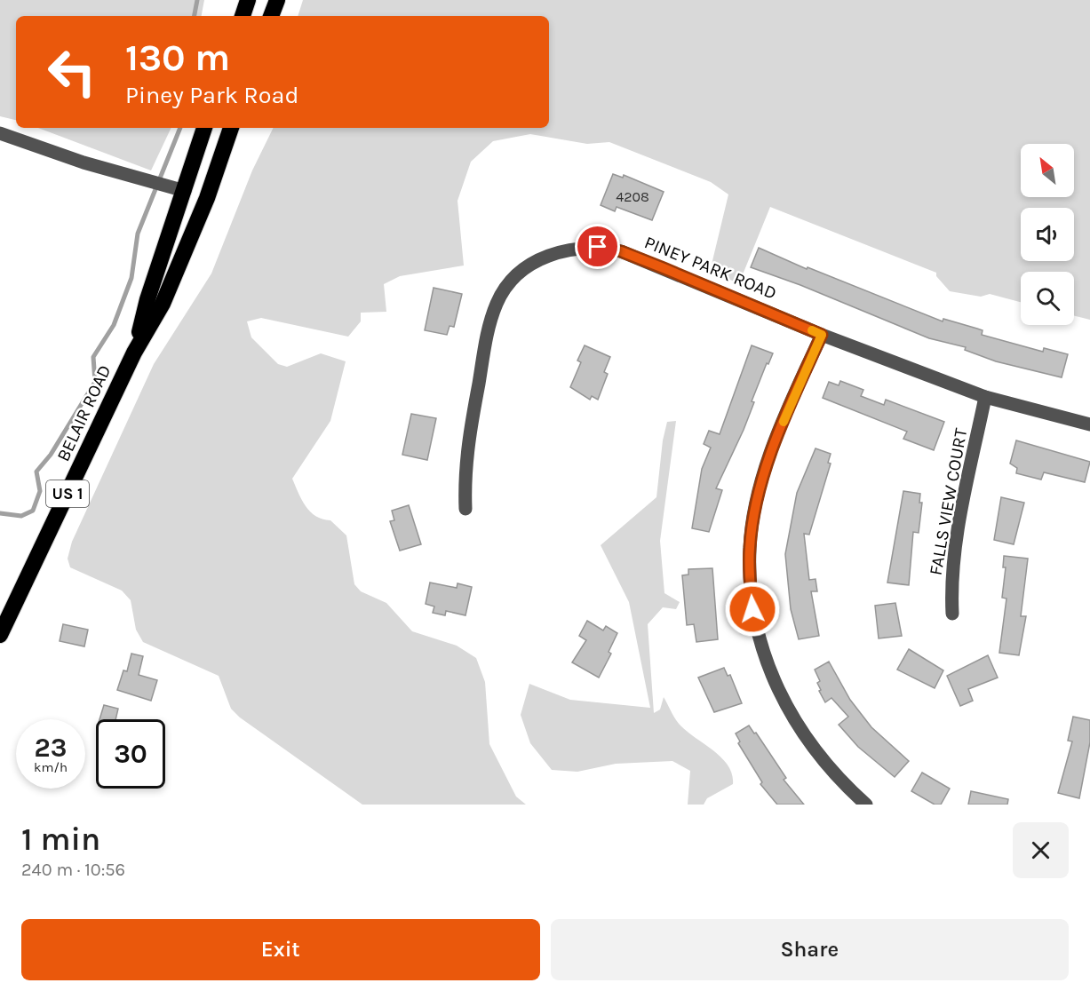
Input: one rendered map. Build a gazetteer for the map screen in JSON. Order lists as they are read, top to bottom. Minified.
{"streets":{"highway":["BELAIR ROAD","US 1"],"street":["PINEY PARK ROAD","FALLS VIEW COURT"]},"crossings":[["PINEY PARK ROAD","FALLS VIEW COURT"]],"house_numbers":["4208"],"north":"top left","page":{"turn":["130 m","Piney Park Road"],"speed":"23 km/h","limit":"30","heading":["1 min","240 m · 10:56"],"buttons":["Exit","Share"]}}
